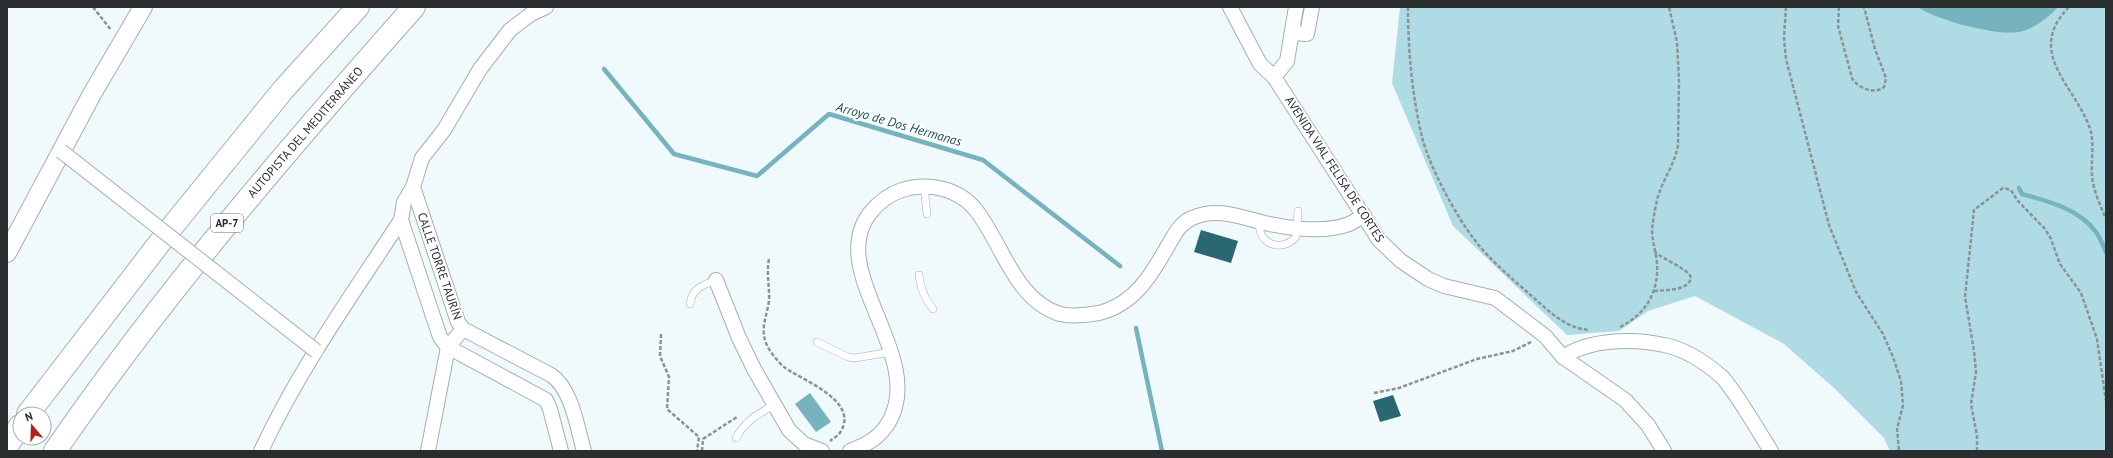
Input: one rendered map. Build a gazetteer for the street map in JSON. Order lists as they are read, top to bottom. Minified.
{"streets":{"highway":["AUTOPISTA DEL MEDITERRÁNEO","AP-7"],"street":["AVENIDA VIAL FELISA DE CORTES","CALLE TORRE TAURÍN"]},"water":["Arroyo de Dos Hermanas"],"north":"top"}
